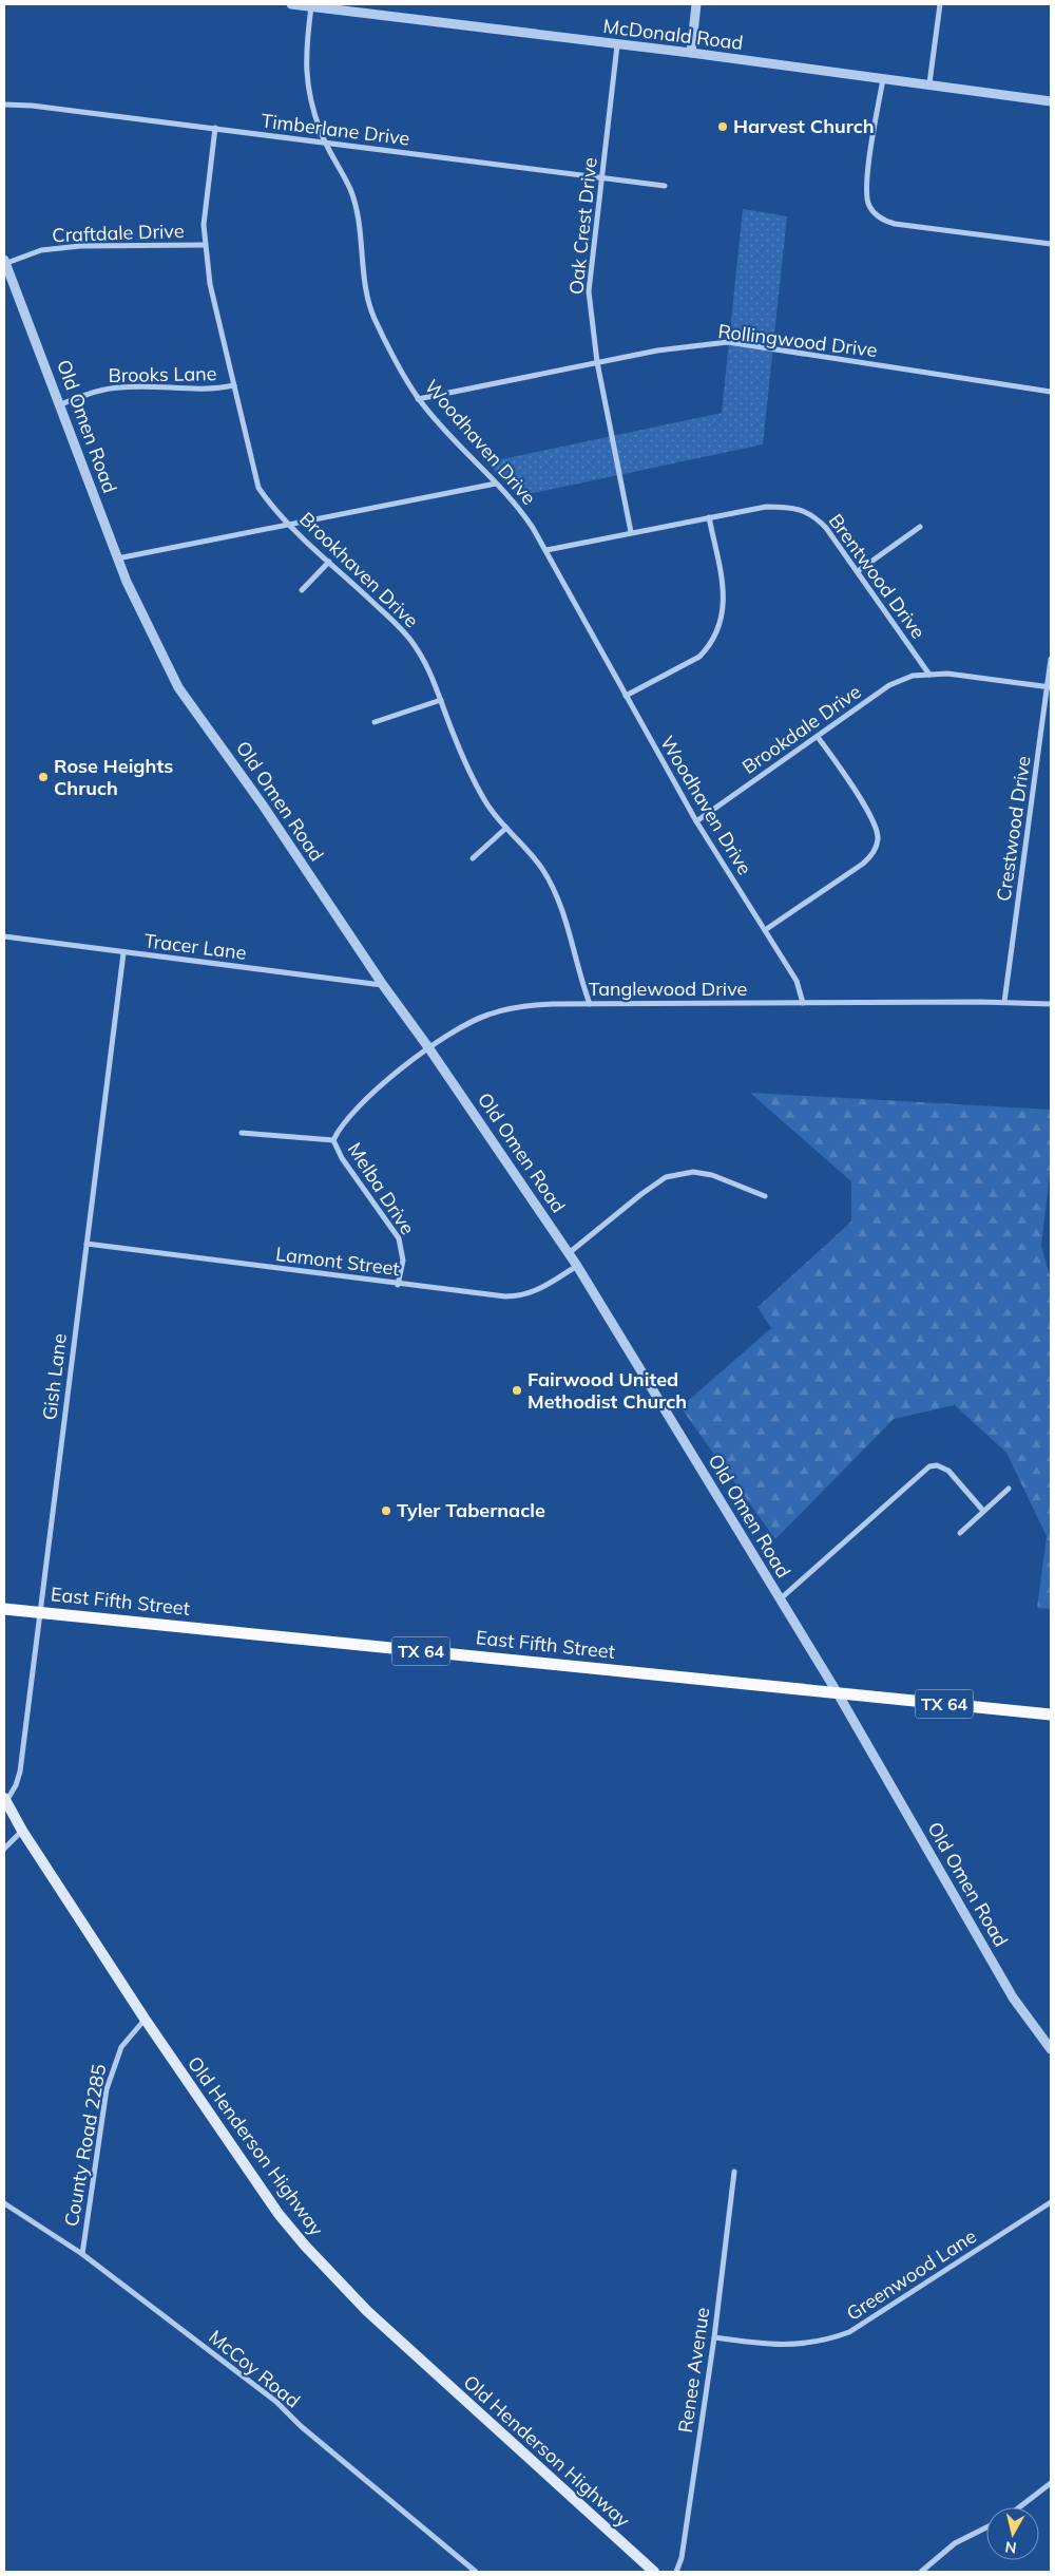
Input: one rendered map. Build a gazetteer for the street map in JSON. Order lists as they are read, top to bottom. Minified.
{"streets":{"main road":["East Fifth Street","TX 64","Old Henderson Highway"],"street":["McDonald Road","Timberlane Drive","Oak Crest Drive","Craftdale Drive","Rollingwood Drive","Brooks Lane","Old Omen Road","Woodhaven Drive","Brookhaven Drive","Brentwood Drive","Brookdale Drive","Crestwood Drive","Tracer Lane","Tanglewood Drive","Melba Drive","Lamont Street","Gish Lane","County Road 2285","Greenwood Lane","McCoy Road","Renee Avenue"]},"crossings":[["McDonald Road","Oak Crest Drive"],["McDonald Road","Woodhaven Drive"],["Timberlane Drive","Oak Crest Drive"],["Timberlane Drive","Woodhaven Drive"],["Timberlane Drive","Brookhaven Drive"],["Oak Crest Drive","Rollingwood Drive"],["Oak Crest Drive","Brentwood Drive"],["Craftdale Drive","Old Omen Road"],["Craftdale Drive","Brookhaven Drive"],["Rollingwood Drive","Woodhaven Drive"],["Brooks Lane","Old Omen Road"],["Brooks Lane","Brookhaven Drive"],["Old Omen Road","Tracer Lane"],["Old Omen Road","Tanglewood Drive"],["Old Omen Road","Lamont Street"],["Old Omen Road","East Fifth Street"],["Woodhaven Drive","Brentwood Drive"],["Woodhaven Drive","Brookdale Drive"],["Woodhaven Drive","Tanglewood Drive"],["Brookhaven Drive","Tanglewood Drive"],["Brentwood Drive","Brookdale Drive"],["Crestwood Drive","Tanglewood Drive"],["Tracer Lane","Gish Lane"],["Tanglewood Drive","Melba Drive"],["Melba Drive","Lamont Street"],["Lamont Street","Gish Lane"],["Gish Lane","East Fifth Street"],["Gish Lane","Old Henderson Highway"],["County Road 2285","Old Henderson Highway"],["County Road 2285","McCoy Road"],["Greenwood Lane","Renee Avenue"]],"places":["Harvest Church","Rose Heights Chruch","Fairwood United Methodist Church","Tyler Tabernacle"],"north":"bottom"}
